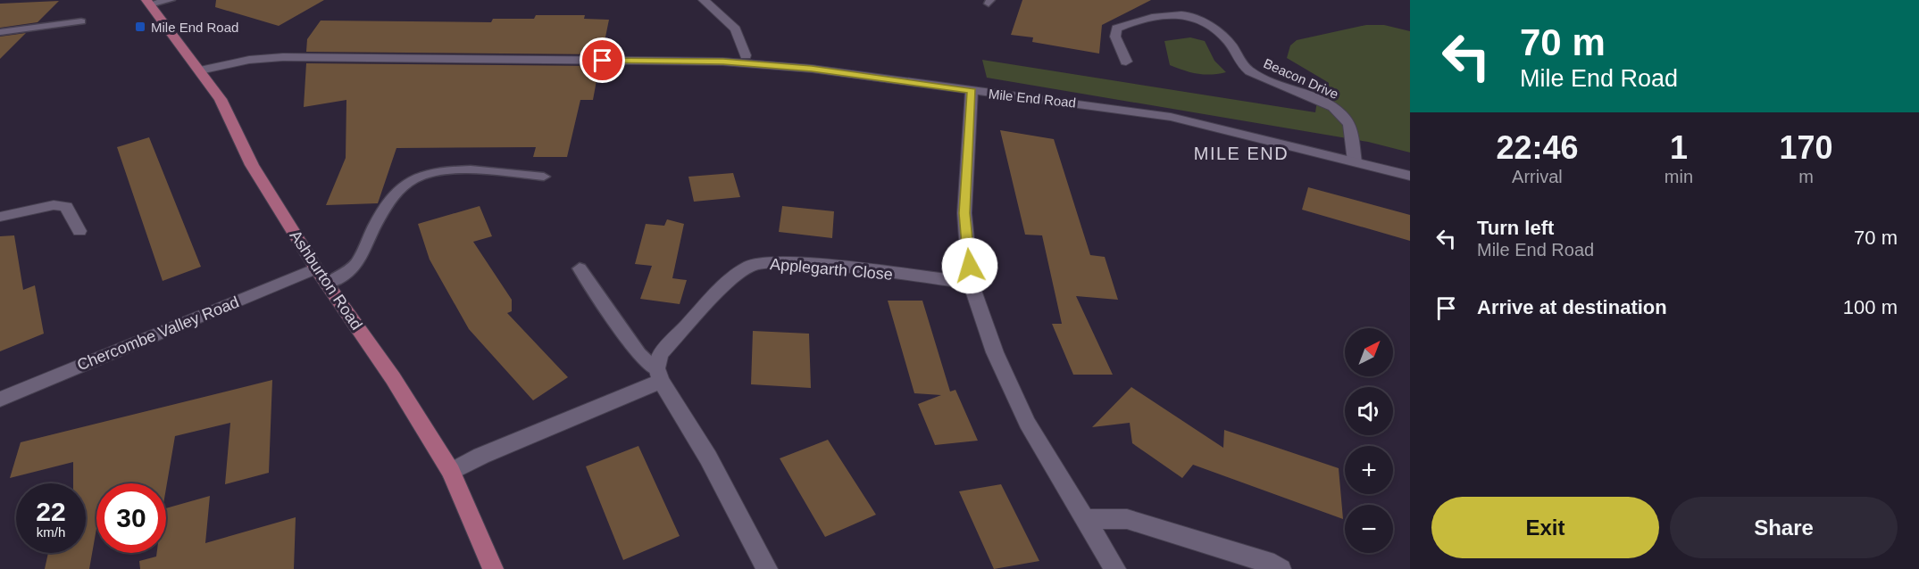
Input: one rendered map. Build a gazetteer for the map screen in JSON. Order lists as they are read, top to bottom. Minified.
{"streets":{"main road":["Ashburton Road"],"street":["Beacon Drive","Mile End Road","Applegarth Close","Chercombe Valley Road"]},"crossings":[["Beacon Drive","Mile End Road"],["Mile End Road","Ashburton Road"],["Ashburton Road","Chercombe Valley Road"]],"districts":["MILE END"],"places":{"transit":["Mile End Road"]},"north":"top right","page":{"turn":["70 m","Mile End Road"],"eta":["22:46","Arrival","1","min","170","m"],"list":[{"name":"Turn left","note":"Mile End Road","value":"70 m"},{"name":"Arrive at destination","value":"100 m"}],"map_buttons":["+","−"],"speed":"22 km/h","limit":"30","buttons":["Exit","Share"]}}
